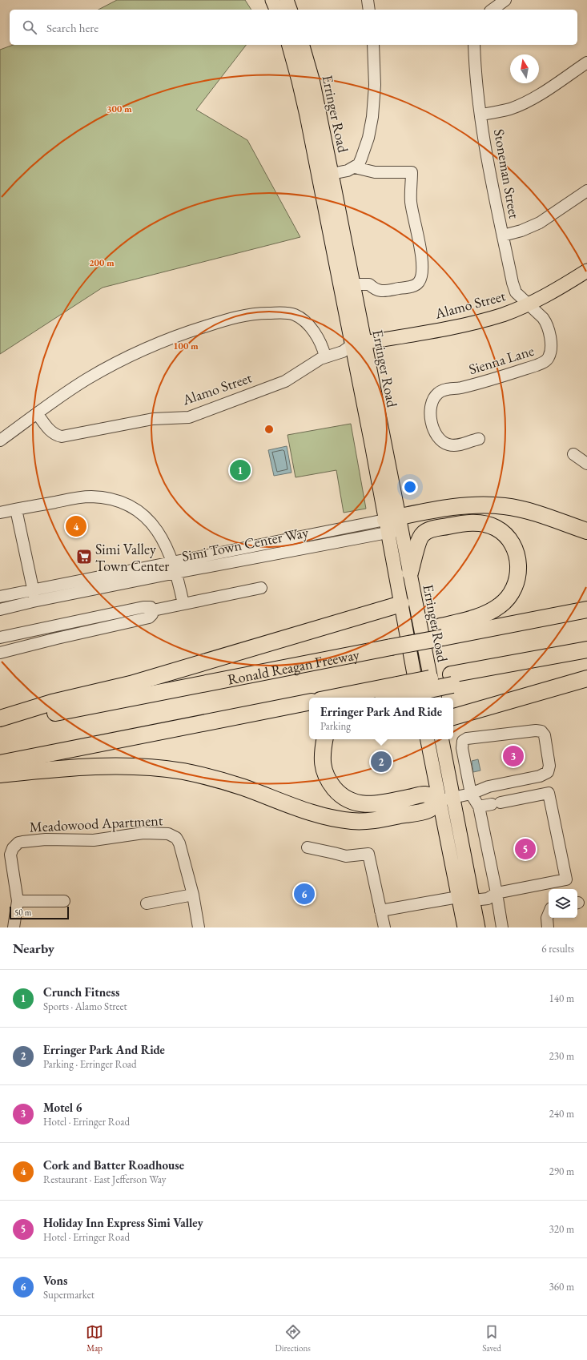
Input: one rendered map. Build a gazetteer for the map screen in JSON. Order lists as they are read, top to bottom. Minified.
{"streets":{"highway":["Ronald Reagan Freeway"],"main road":["Erringer Road","Alamo Street"],"street":["Stoneman Street","Sienna Lane","Simi Town Center Way","Meadowood Apartment"]},"crossings":[["Erringer Road","Alamo Street"],["Erringer Road","Simi Town Center Way"],["Stoneman Street","Alamo Street"],["Stoneman Street","Sienna Lane"],["Alamo Street","Sienna Lane"]],"places":{"supermarket":["Simi Valley Town Center"]},"scale_bar":"50 m","north":"top","page":{"search":"Search here","pins":["1","4","3","2","5","6"],"popup":["Erringer Park And Ride","Parking"],"scale":"50 m","heading":["Nearby","6 results"],"list":[{"mark":"1","name":"Crunch Fitness","note":"Sports · Alamo Street","value":"140 m"},{"mark":"2","name":"Erringer Park And Ride","note":"Parking · Erringer Road","value":"230 m"},{"mark":"3","name":"Motel 6","note":"Hotel · Erringer Road","value":"240 m"},{"mark":"4","name":"Cork and Batter Roadhouse","note":"Restaurant · East Jefferson Way","value":"290 m"},{"mark":"5","name":"Holiday Inn Express Simi Valley","note":"Hotel · Erringer Road","value":"320 m"},{"mark":"6","name":"Vons","note":"Supermarket","value":"360 m"}],"nav":["Map","Directions","Saved"]},"rings":["300 m","200 m","100 m"]}
